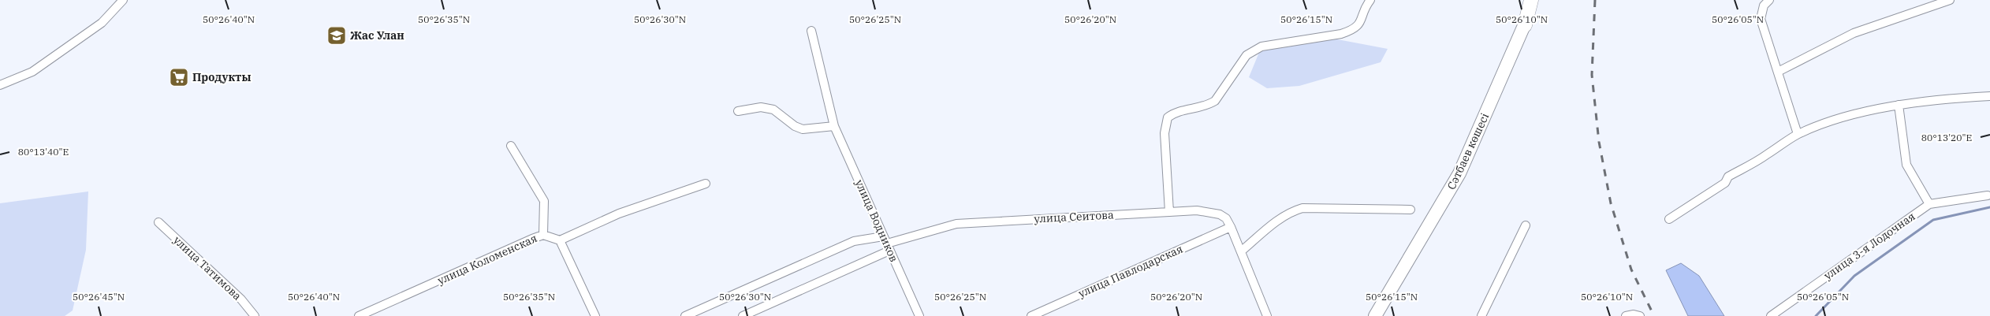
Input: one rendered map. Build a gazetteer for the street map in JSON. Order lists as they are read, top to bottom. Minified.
{"streets":{"main road":["Сәтбаев көшесі"],"street":["улица Сеитова","улица Водников","улица 3-я Лодочная","улица Коломенская","улица Татимова","улица Павлодарская"]},"crossings":[["улица Сеитова","улица Водников"],["улица Сеитова","улица Павлодарская"]],"places":{"school or university":["Жас Улан"],"supermarket":["Продукты"]},"coordinates":["50°26'40\"N","50°26'35\"N","50°26'30\"N","50°26'25\"N","50°26'20\"N","50°26'15\"N","50°26'10\"N","50°26'05\"N","80°13'20\"E","80°13'40\"E","50°26'45\"N"]}
